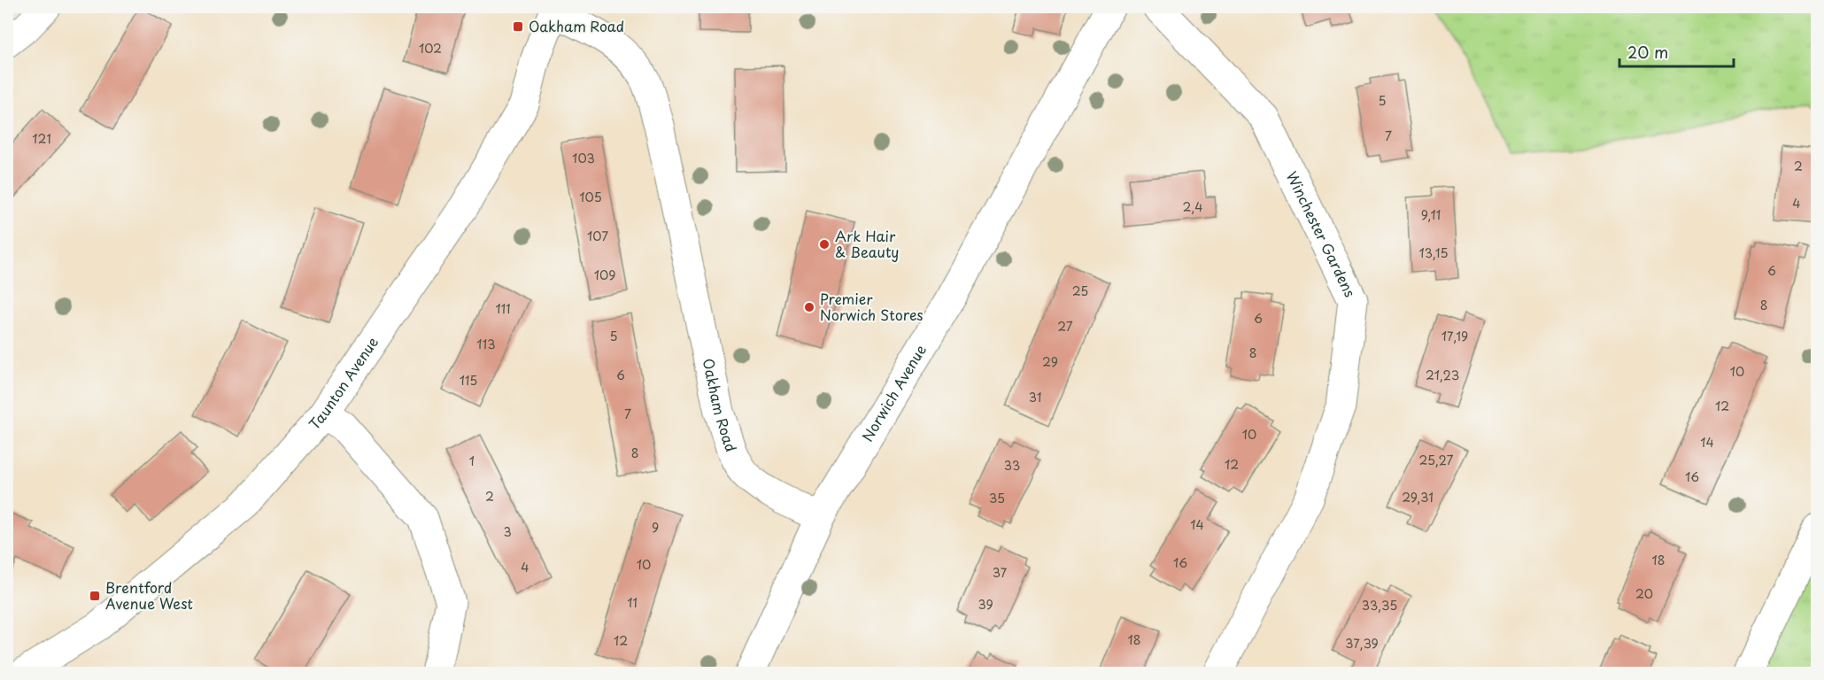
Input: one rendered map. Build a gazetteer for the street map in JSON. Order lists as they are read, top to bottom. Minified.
{"streets":{"street":["Winchester Gardens","Taunton Avenue","Norwich Avenue","Oakham Road"]},"crossings":[["Taunton Avenue","Oakham Road"],["Norwich Avenue","Oakham Road"]],"places":{"transit":["Oakham Road","Brentford Avenue West"],"other":["Ark Hair & Beauty","Premier Norwich Stores"]},"house_numbers":["102","5","7","121","103","2","105","4","2,4","9,11","107","13,15","6","109","25","8","111","6","27","5","17,19","113","8","29","10","6","21,23","115","31","12","7","10","14","8","25,27","1","12","33","16","2","29,31","35","14","9","3","18","16","10","4","37","20","11","39","33,35","18","12","37,39"],"scale_bar":"20 m"}
